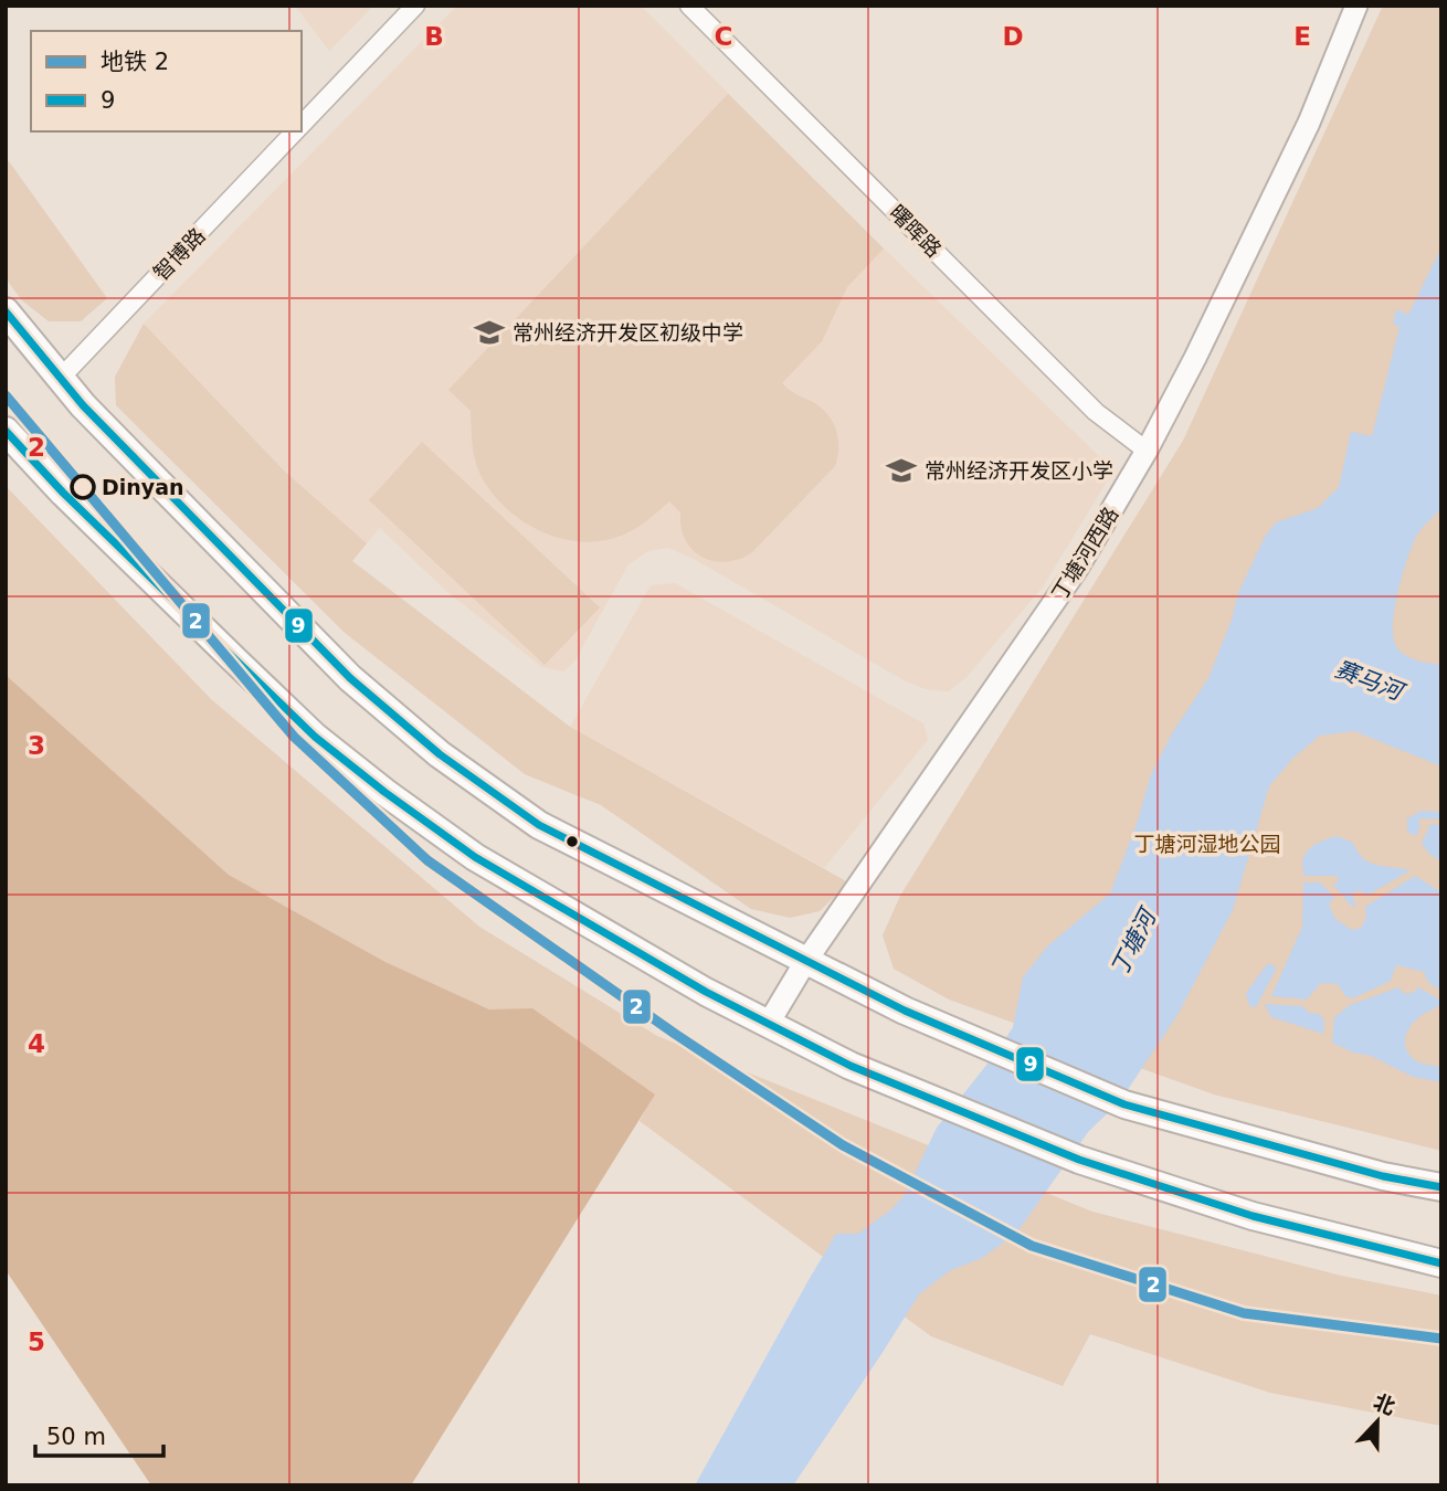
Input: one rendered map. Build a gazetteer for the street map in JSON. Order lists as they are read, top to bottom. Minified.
{"streets":{"street":["曙晖路","智博路","丁塘河西路"]},"crossings":[["曙晖路","丁塘河西路"]],"water":["赛马河","丁塘河"],"parks":["丁塘河湿地公园"],"places":{"school or university":["常州经济开发区初级中学","常州经济开发区小学"],"other":["Dinyan"]},"lines":["transit line 9","metro line 2"],"legend":["地铁 2","9"],"scale_bar":"50 m","north":"top","grid":{"columns":["B","C","D","E"],"rows":["2","3","4","5"]}}
